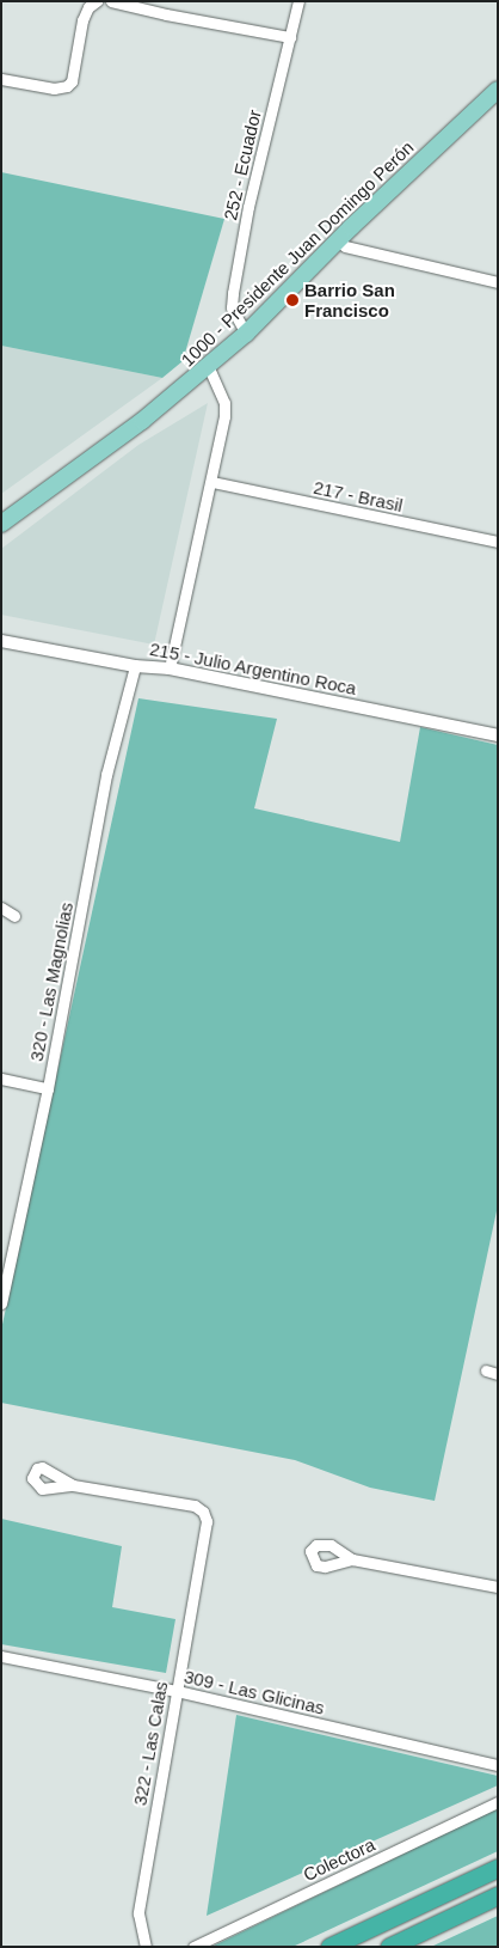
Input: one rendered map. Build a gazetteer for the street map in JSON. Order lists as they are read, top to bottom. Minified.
{"streets":{"main road":["1000 - Presidente Juan Domingo Perón"],"street":["252 - Ecuador","217 - Brasil","215 - Julio Argentino Roca","320 - Las Magnolias","309 - Las Glicinas","322 - Las Calas","Colectora"]},"crossings":[["252 - Ecuador","1000 - Presidente Juan Domingo Perón"],["215 - Julio Argentino Roca","320 - Las Magnolias"],["309 - Las Glicinas","322 - Las Calas"]],"places":["Barrio San Francisco"]}
